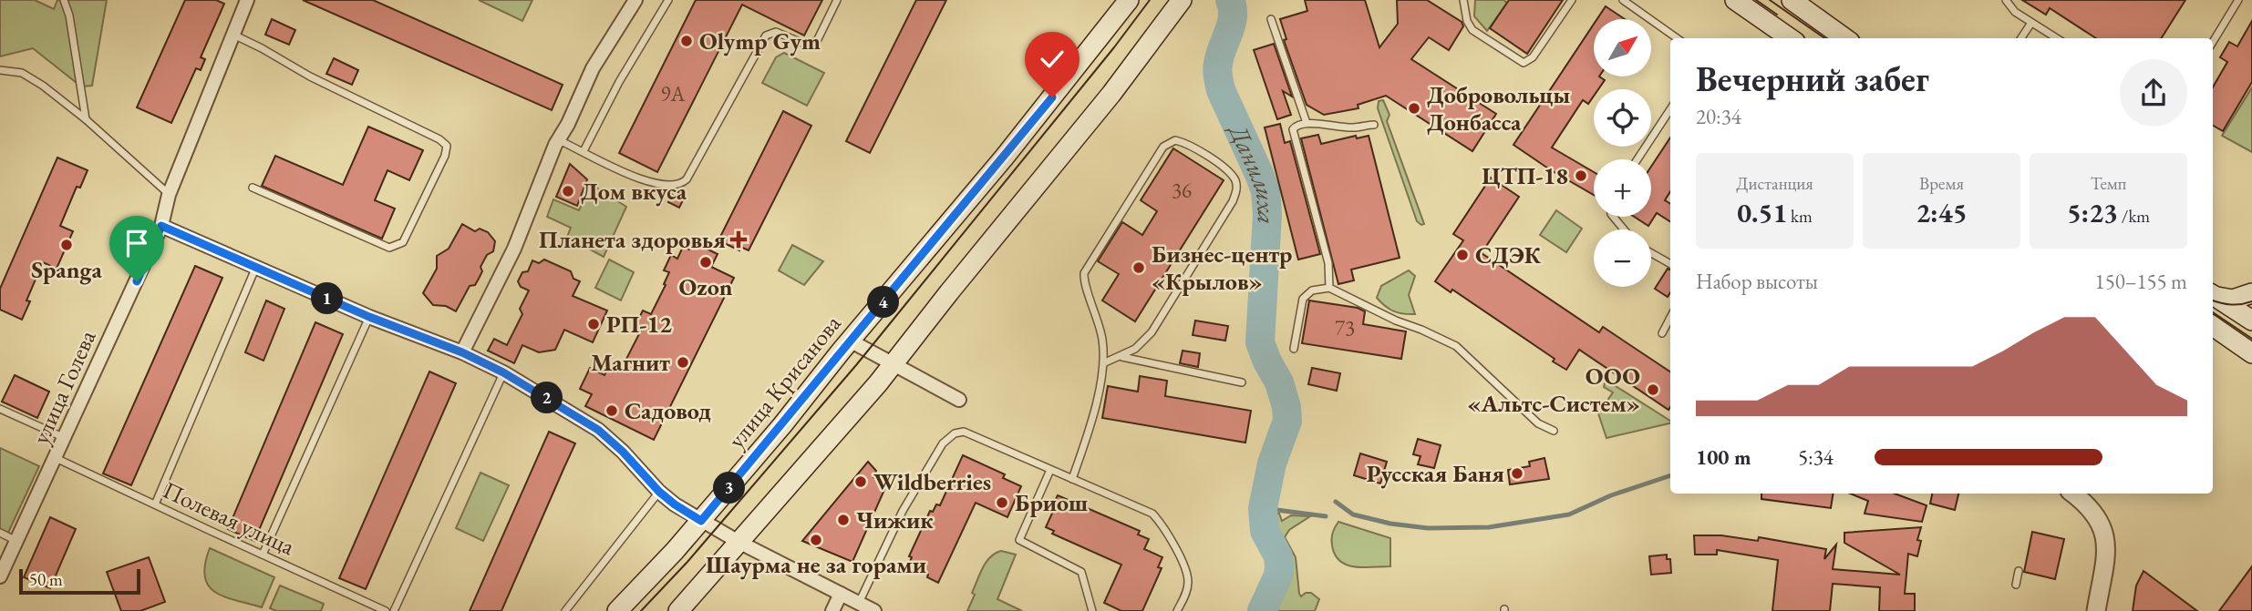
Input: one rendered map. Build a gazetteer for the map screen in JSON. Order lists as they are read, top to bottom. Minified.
{"streets":{"main road":["улица Крисанова"],"street":["улица Голева"],"lane":["Полевая улица"]},"crossings":[["улица Голева","Полевая улица"]],"water":["Данилиха"],"places":{"other":["Olymp Gym","Добровольцы Донбасса","ЦТП-18","Дом вкуса","Spanga","СДЭК","Ozon","Бизнес-центр «Крылов»","РП-12","Магнит","ООО «Альтс-Систем»","Садовод","Русская Баня","Wildberries","Бриош","Чижик","Шаурма не за горами"],"health":["Планета здоровья"]},"house_numbers":["9А","36","73"],"scale_bar":"50 m","north":"top right","page":{"map_buttons":["+","−"],"heading":["Вечерний забег","20:34"],"stats":[["Дистанция","0.51 km"],["Время","2:45"],["Темп","5:23 /km"]],"chart":["Набор высоты","150–155 m"],"pins":["1","4","2","3"],"list":[{"name":"100 m","note":"5:34"}],"scale":"50 m"}}
